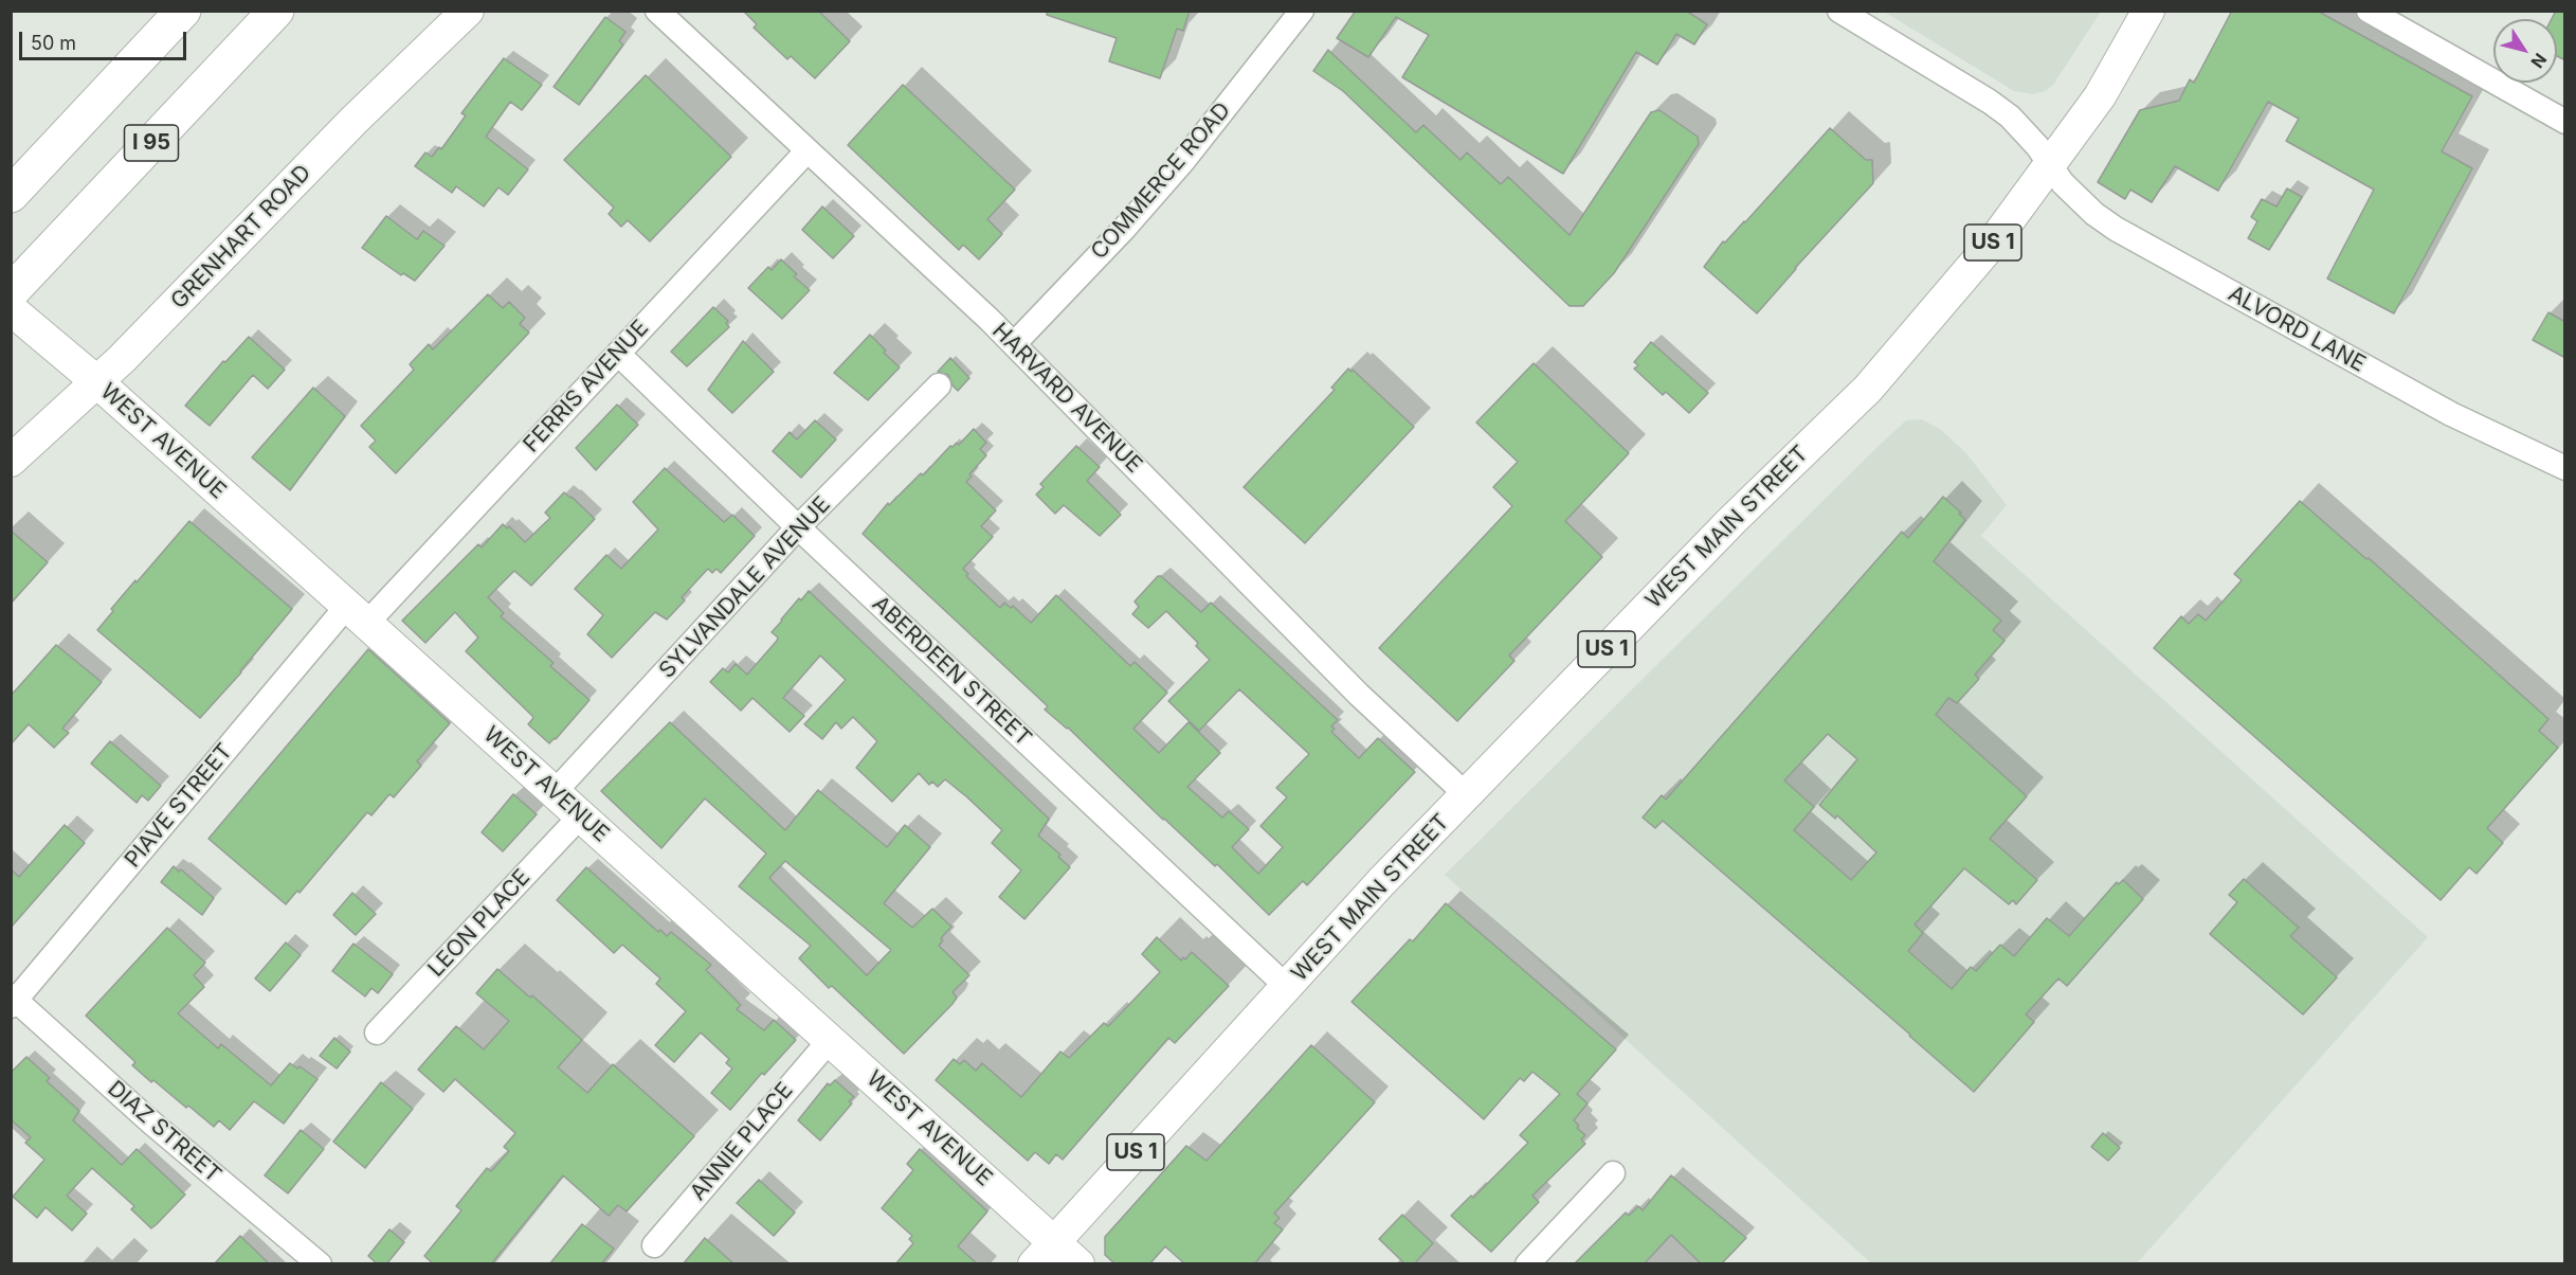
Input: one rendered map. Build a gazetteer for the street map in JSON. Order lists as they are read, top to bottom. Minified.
{"streets":{"highway":["I 95"],"main road":["GRENHART ROAD","US 1","WEST AVENUE","WEST MAIN STREET"],"street":["COMMERCE ROAD","ALVORD LANE","FERRIS AVENUE","HARVARD AVENUE","SYLVANDALE AVENUE","ABERDEEN STREET","PIAVE STREET","LEON PLACE","DIAZ STREET","ANNIE PLACE"]},"crossings":[["COMMERCE ROAD","HARVARD AVENUE"],["GRENHART ROAD","WEST AVENUE"],["ALVORD LANE","WEST MAIN STREET"],["FERRIS AVENUE","HARVARD AVENUE"],["FERRIS AVENUE","WEST AVENUE"],["FERRIS AVENUE","ABERDEEN STREET"],["FERRIS AVENUE","PIAVE STREET"],["HARVARD AVENUE","WEST MAIN STREET"],["WEST AVENUE","WEST MAIN STREET"],["WEST AVENUE","SYLVANDALE AVENUE"],["WEST AVENUE","PIAVE STREET"],["WEST AVENUE","LEON PLACE"],["WEST AVENUE","ANNIE PLACE"],["WEST MAIN STREET","ABERDEEN STREET"],["SYLVANDALE AVENUE","ABERDEEN STREET"],["PIAVE STREET","DIAZ STREET"]],"scale_bar":"50 m","north":"bottom right"}
